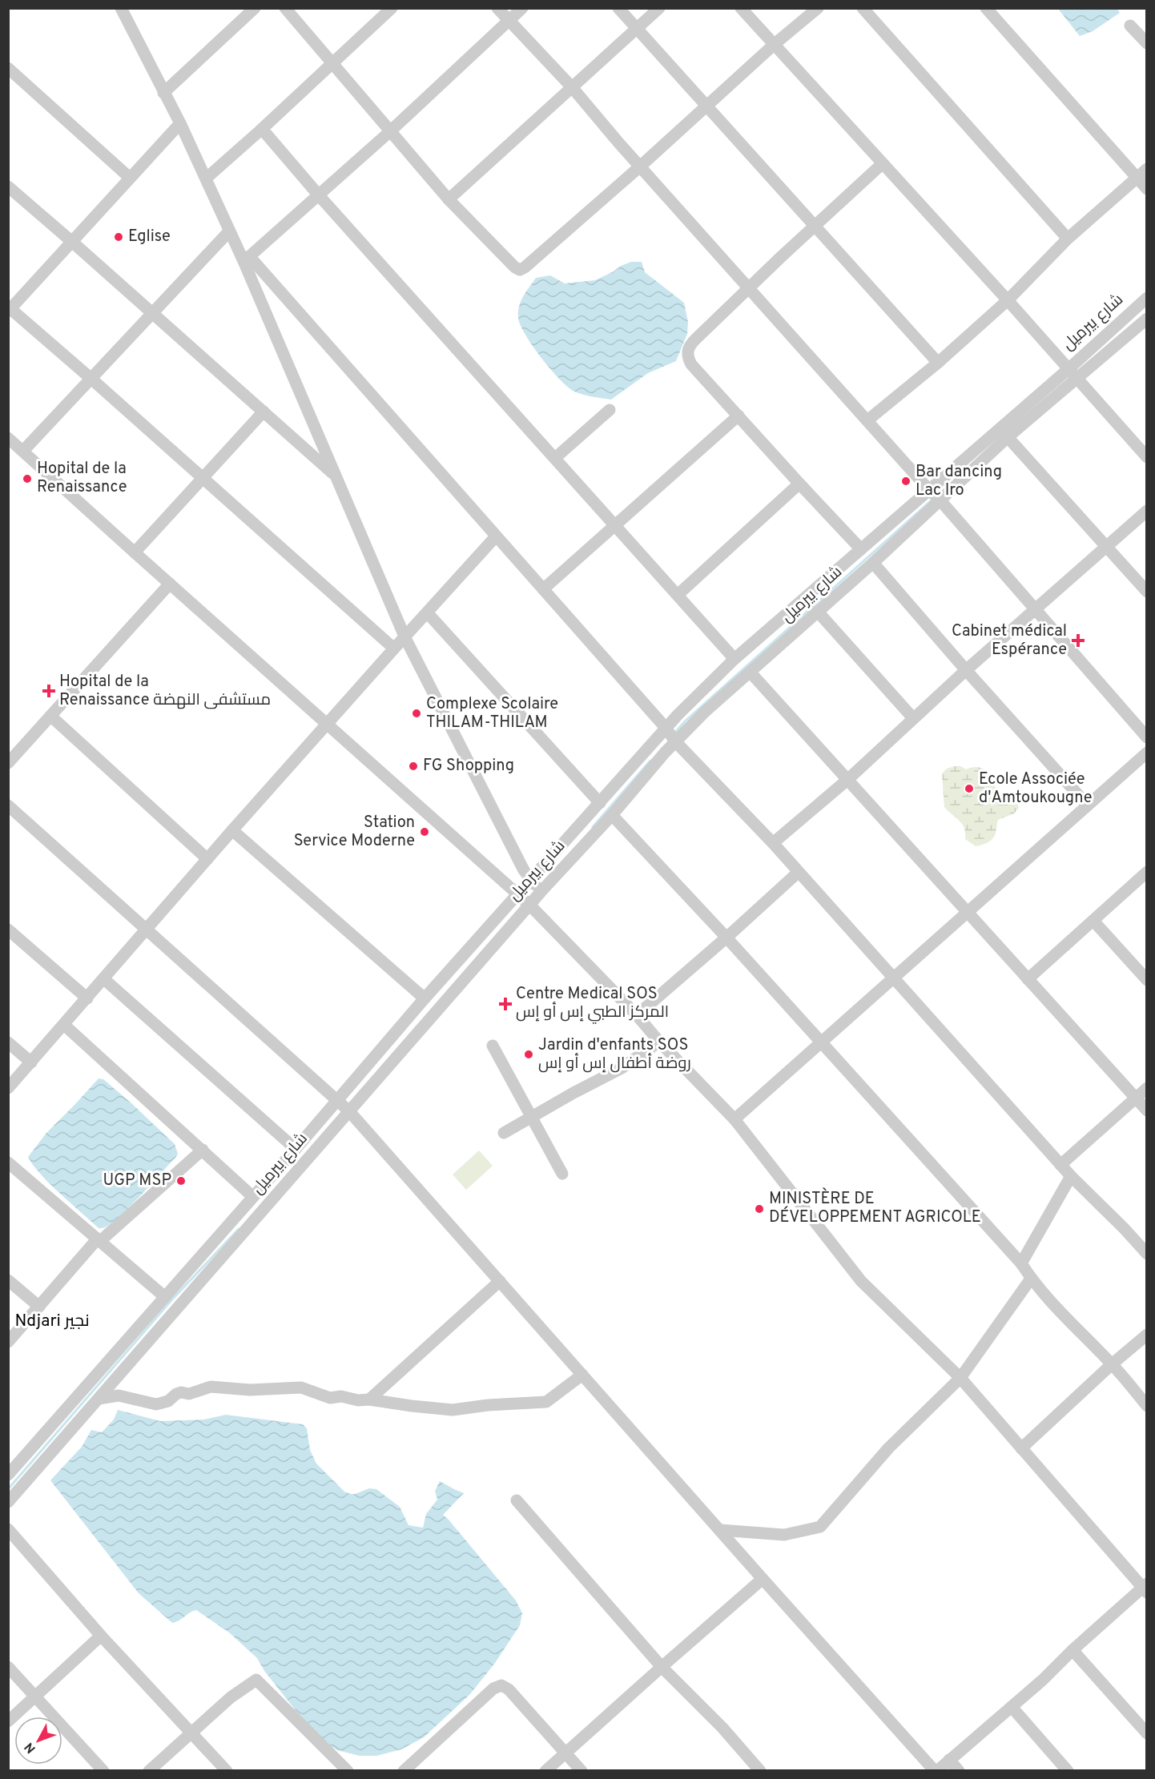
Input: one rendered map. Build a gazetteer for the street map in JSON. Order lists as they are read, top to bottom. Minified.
{"streets":{"street":["شارع بيرميل"]},"districts":["Ndjari نجير"],"places":{"other":["Eglise","Hopital de la Renaissance","Bar dancing Lac Iro","Complexe Scolaire THILAM-THILAM","FG Shopping","Ecole Associée d'Amtoukougne","Station Service Moderne","Jardin d'enfants SOS روضة أطفال إس أو إس","UGP MSP","MINISTÈRE DE DÉVELOPPEMENT AGRICOLE"],"health":["Cabinet médical Espérance","Hopital de la Renaissance مستشفى النهضة","Centre Medical SOS المركز الطبي إس أو إس"]},"north":"bottom left"}
